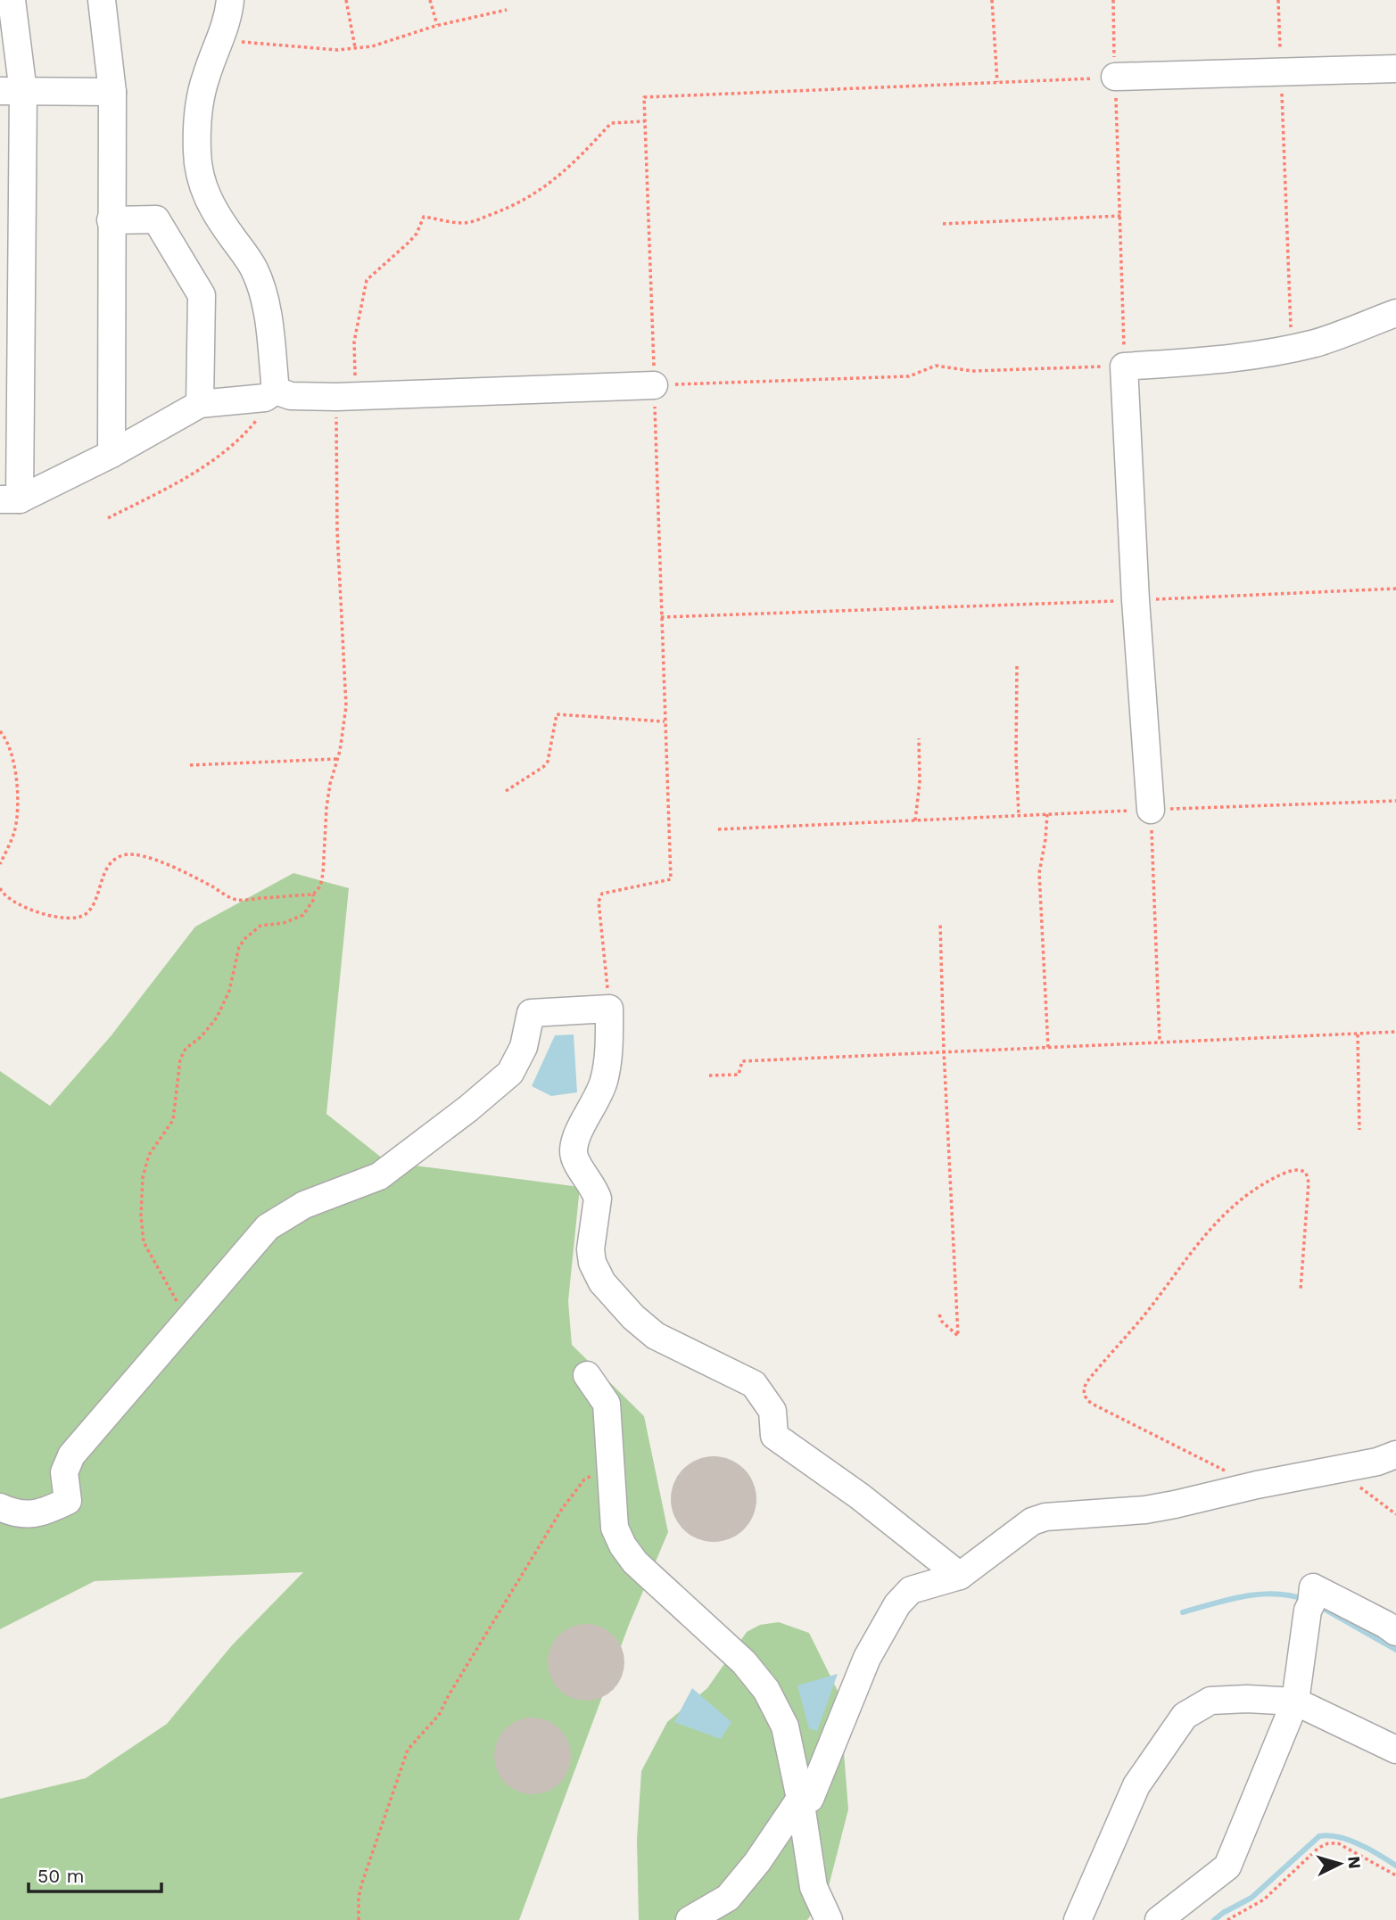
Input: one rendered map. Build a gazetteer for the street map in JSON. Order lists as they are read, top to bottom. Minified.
{"scale_bar":"50 m","north":"right"}
